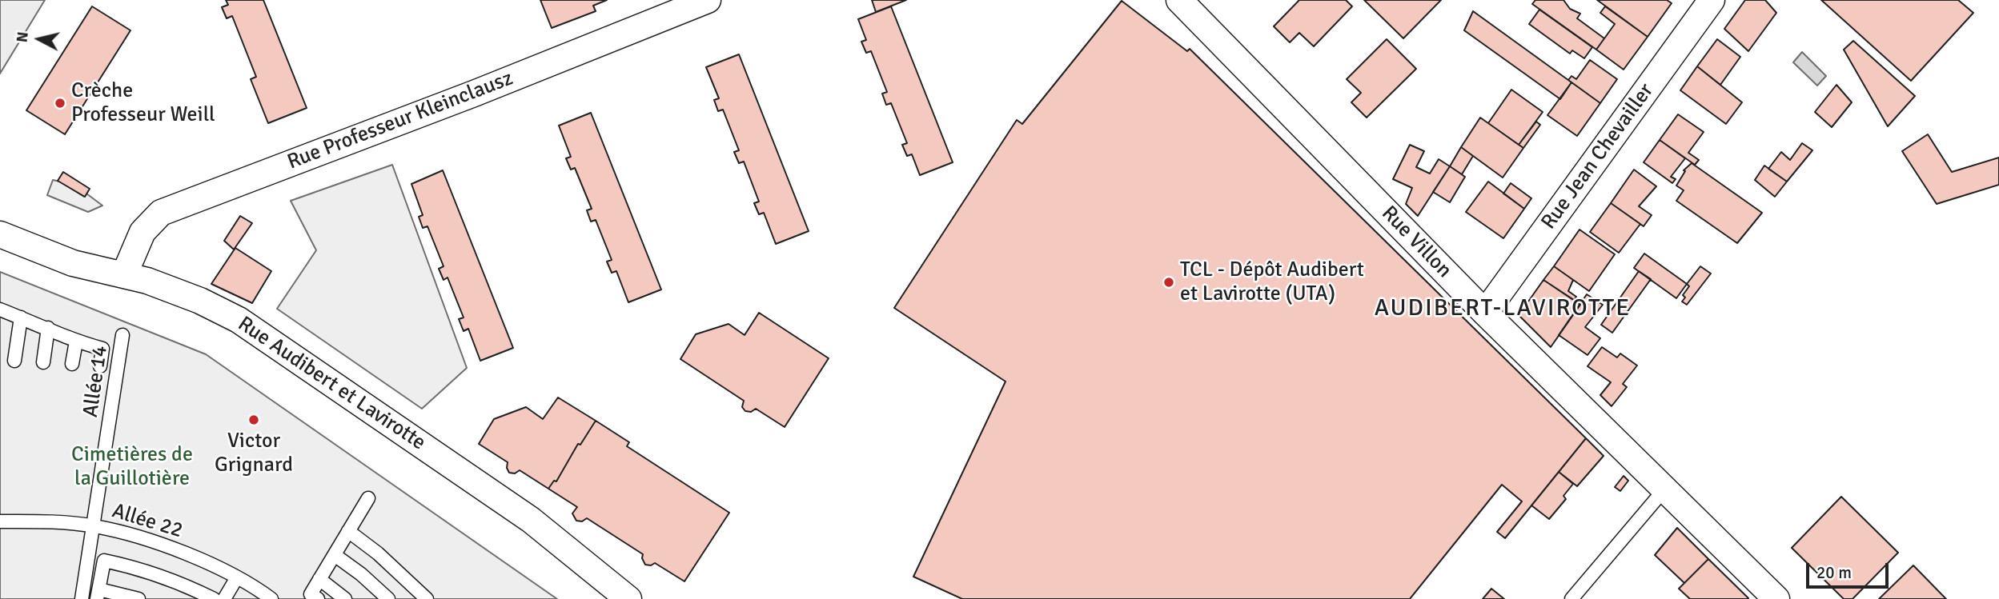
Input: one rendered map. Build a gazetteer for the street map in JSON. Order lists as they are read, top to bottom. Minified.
{"streets":{"street":["Rue Professeur Kleinclausz","Rue Jean Chevailler","Rue Villon","Rue Audibert et Lavirotte"],"lane":["Allée 14","Allée 22"]},"crossings":[["Rue Professeur Kleinclausz","Rue Audibert et Lavirotte"],["Rue Jean Chevailler","Rue Villon"],["Allée 14","Allée 22"]],"districts":["AUDIBERT-LAVIROTTE"],"parks":["Cimetières de la Guillotière"],"places":["Crèche Professeur Weill","TCL - Dépôt Audibert et Lavirotte (UTA)","Victor Grignard"],"scale_bar":"20 m","north":"left"}
